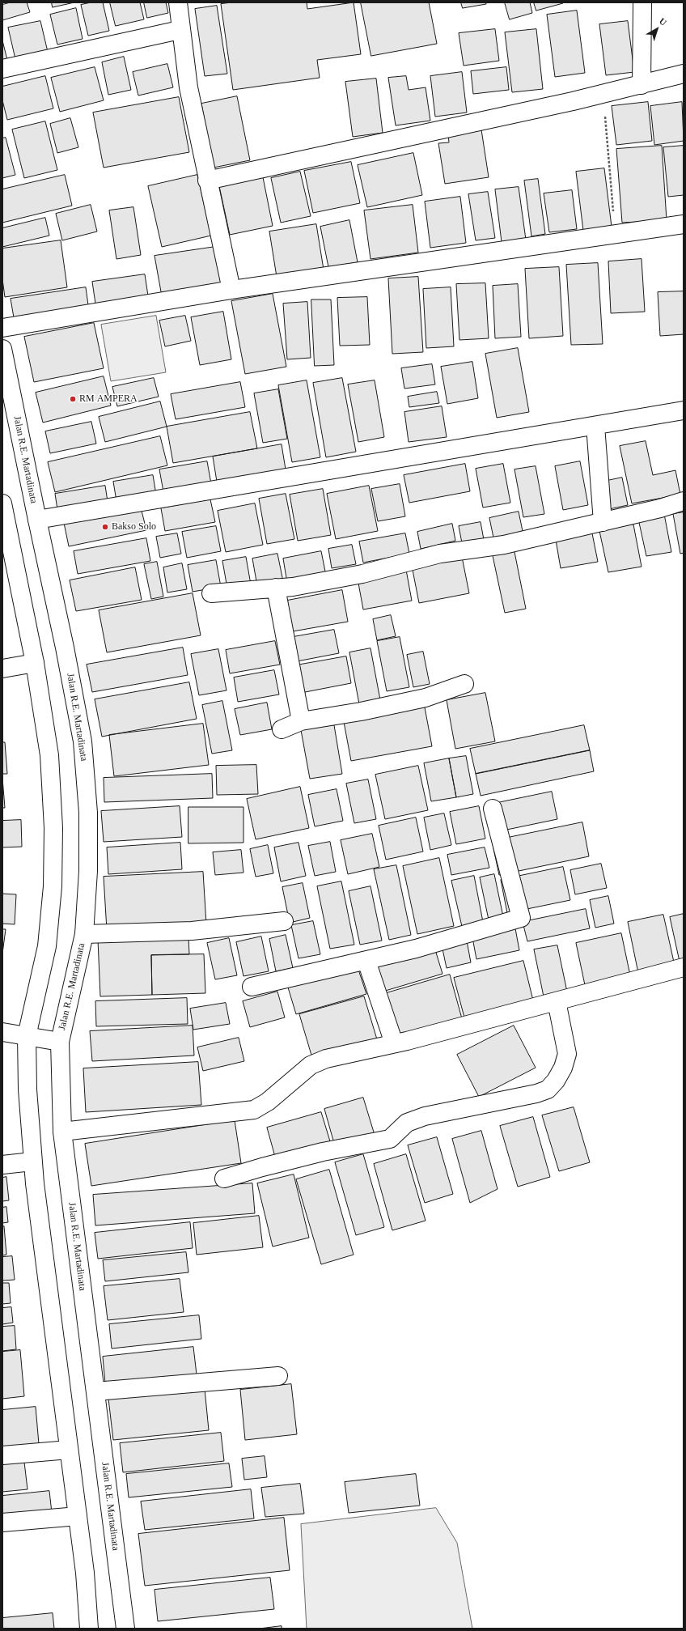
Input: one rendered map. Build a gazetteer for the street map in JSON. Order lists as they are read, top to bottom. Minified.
{"streets":{"street":["Jalan R.E. Martadinata"]},"places":["RM AMPERA","Bakso Solo"],"north":"top right"}
